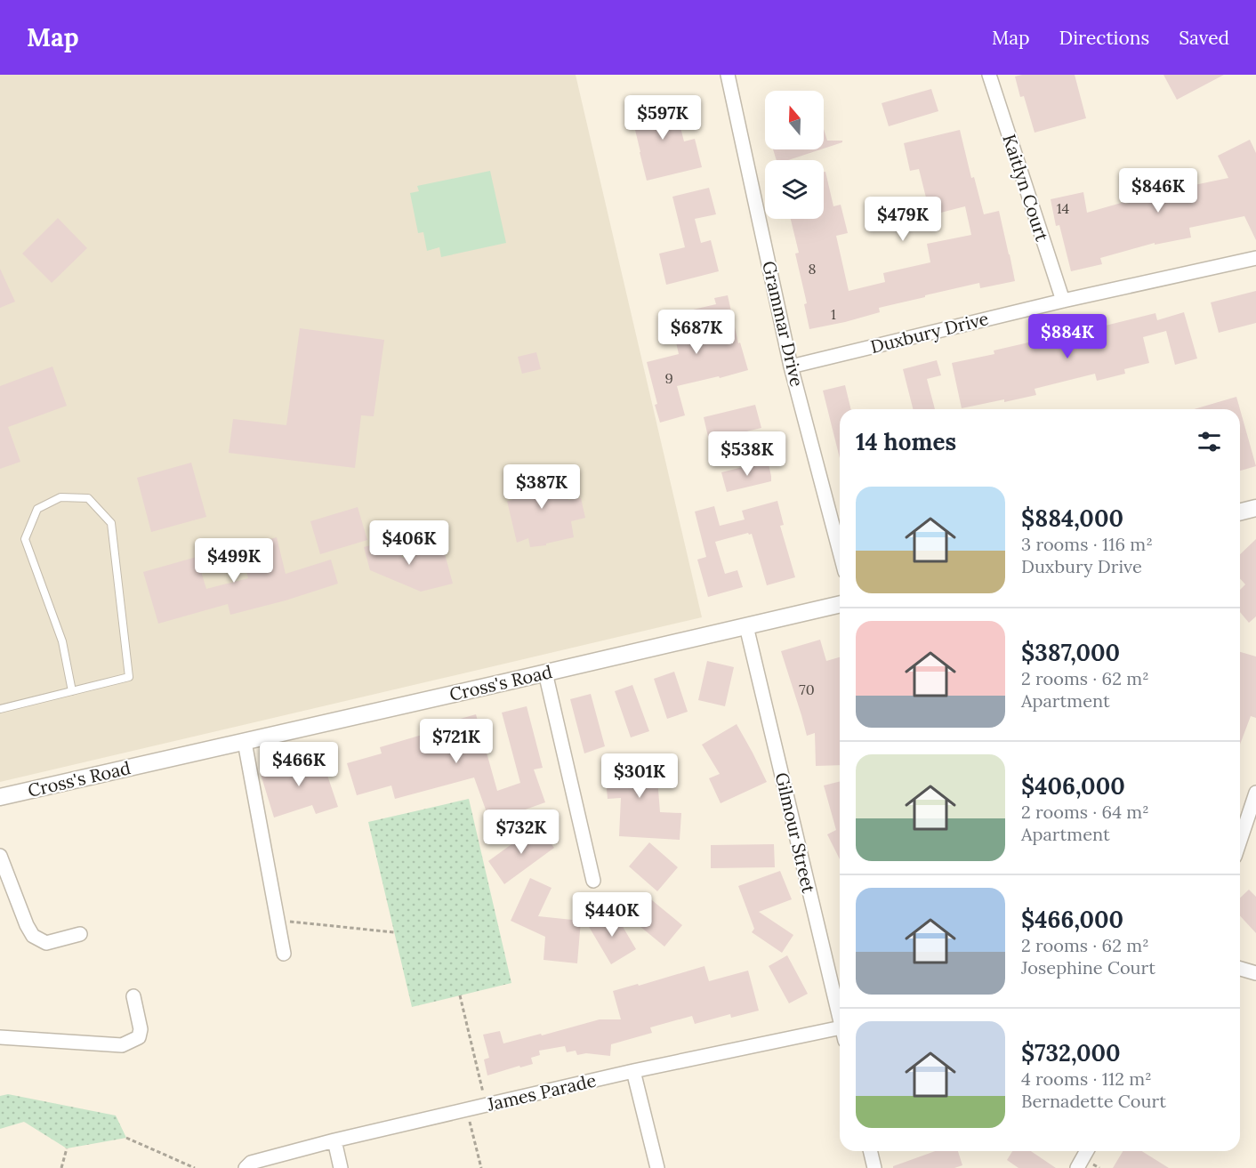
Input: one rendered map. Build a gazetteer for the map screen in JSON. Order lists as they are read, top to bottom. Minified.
{"streets":{"street":["Kaitlyn Court","Grammar Drive","Duxbury Drive","Cross's Road","Gilmour Street","James Parade"]},"crossings":[["Kaitlyn Court","Duxbury Drive"],["Grammar Drive","Duxbury Drive"],["Cross's Road","Gilmour Street"]],"house_numbers":["14","8","1","9","70"],"north":"top","page":{"header":"Map","nav":["Map","Directions","Saved"],"price":["$597K","$846K","$479K","$687K","$884K","$538K","$387K","$406K","$499K","$721K","$466K","$301K","$732K","$440K"],"heading":"14 homes","list":[{"name":"$884,000","note":"3 rooms · 116 m² · Duxbury Drive"},{"name":"$387,000","note":"2 rooms · 62 m² · Apartment"},{"name":"$406,000","note":"2 rooms · 64 m² · Apartment"},{"name":"$466,000","note":"2 rooms · 62 m² · Josephine Court"},{"name":"$732,000","note":"4 rooms · 112 m² · Bernadette Court"}]}}
